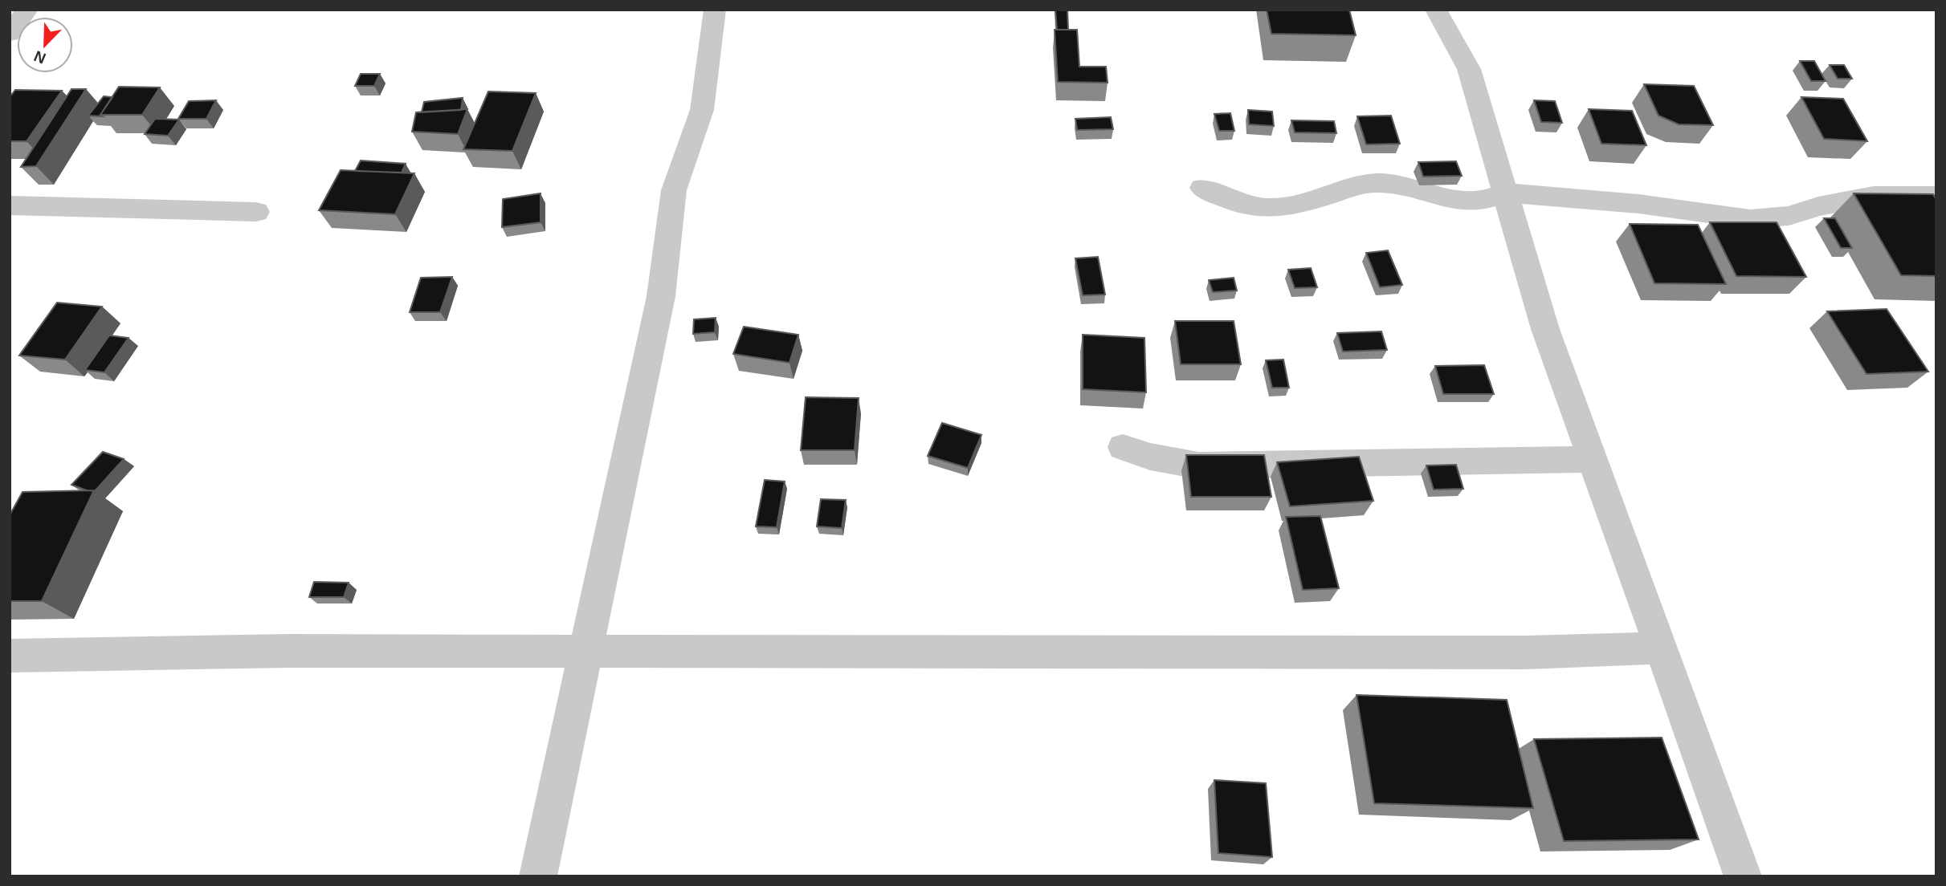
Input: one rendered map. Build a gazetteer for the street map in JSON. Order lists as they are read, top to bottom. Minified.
{"north":"bottom left"}
